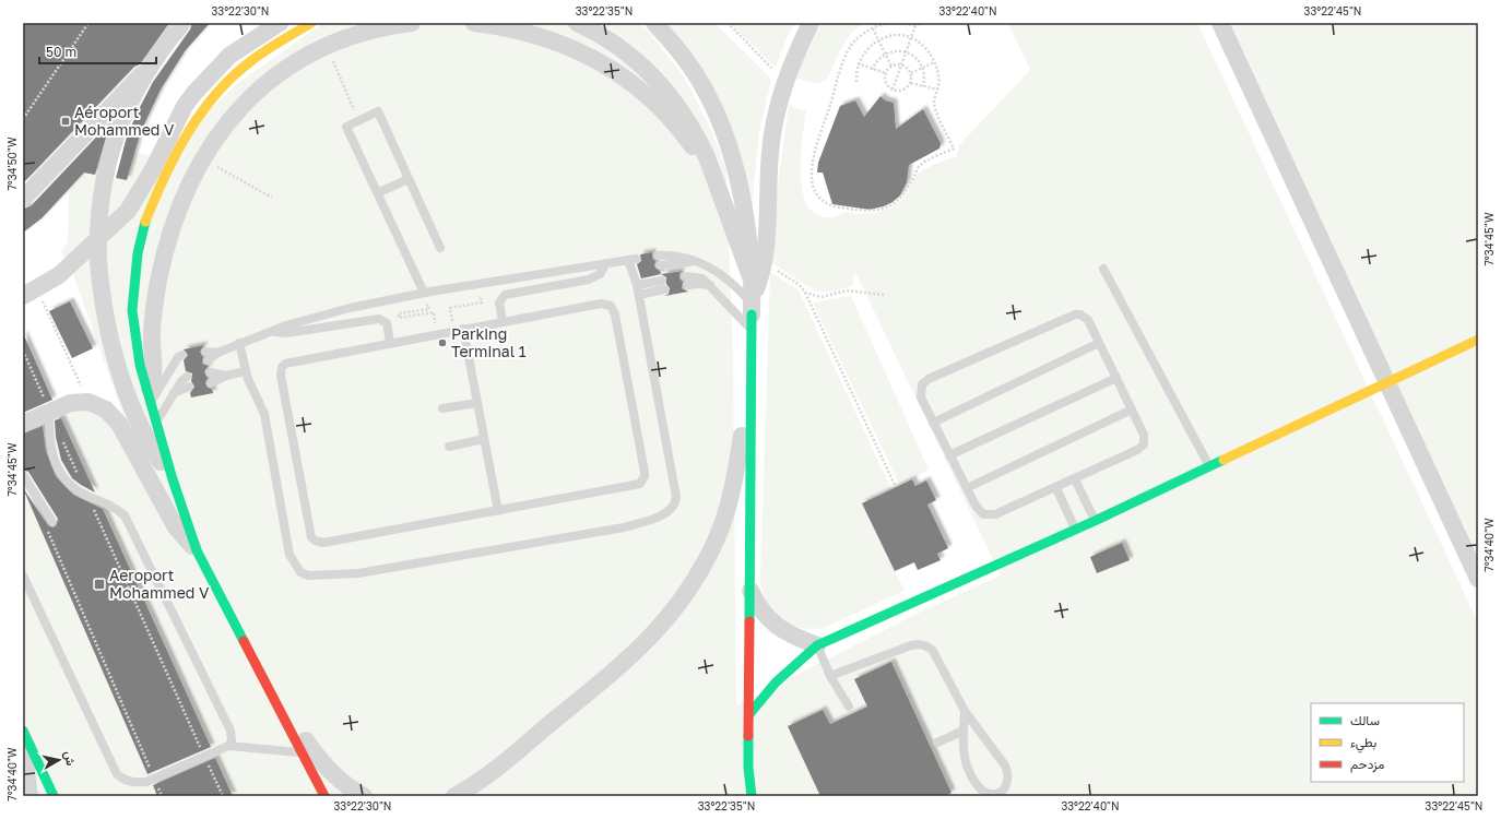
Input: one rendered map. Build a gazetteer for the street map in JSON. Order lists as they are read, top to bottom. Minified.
{"places":{"transit":["Aéroport Mohammed V","Aeroport Mohammed V"],"other":["Parking Terminal 1"]},"legend":["سالك","بطيء","مزدحم"],"scale_bar":"50 m","north":"right","coordinates":["33°22'30\"N","33°22'35\"N","33°22'40\"N","33°22'45\"N","7°34'50\"W","7°34'45\"W","7°34'40\"W"]}
